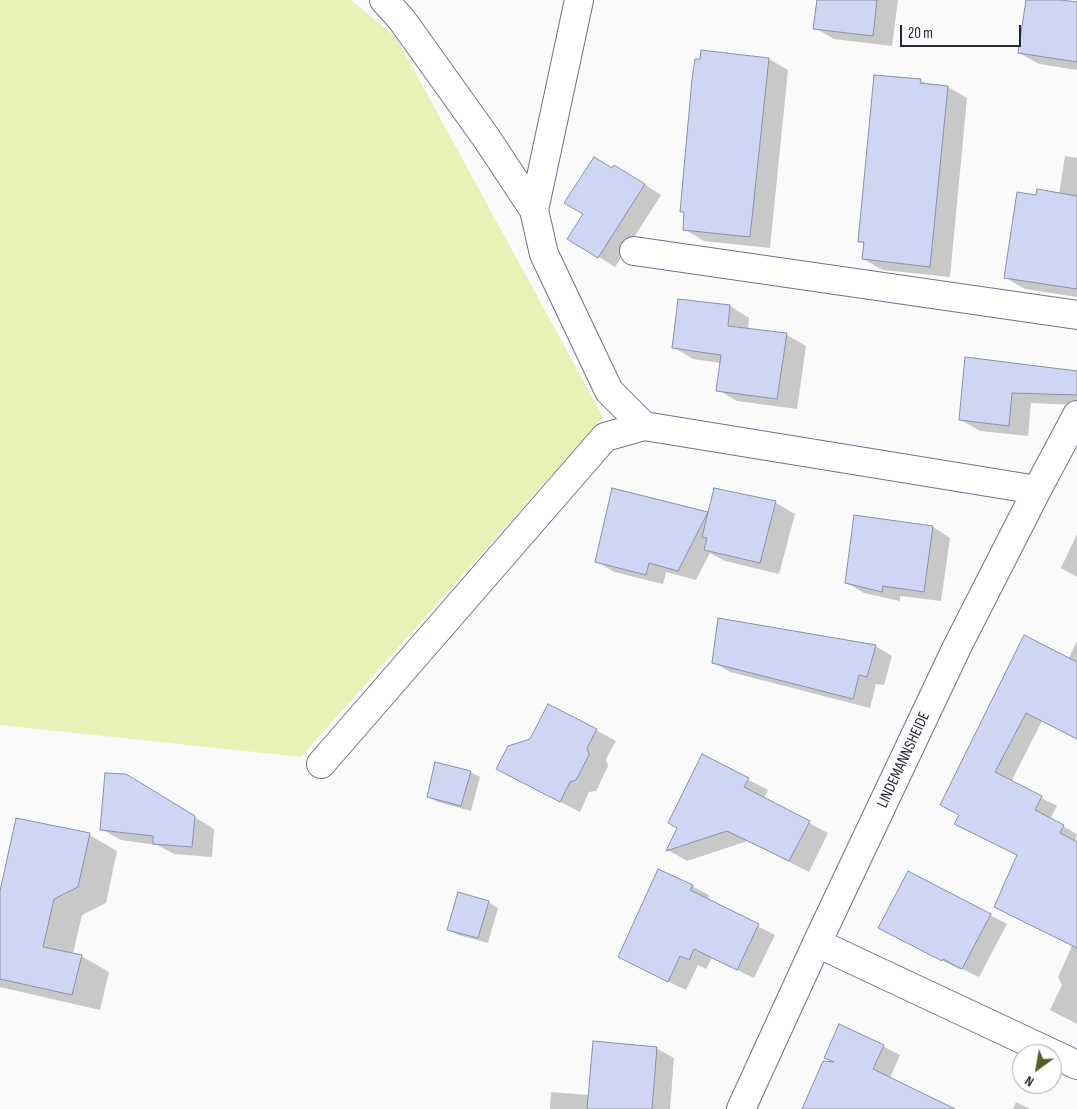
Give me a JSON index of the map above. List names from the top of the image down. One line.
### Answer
{"streets":{"street":["LINDEMANNSHEIDE"]},"scale_bar":"20 m","north":"bottom left"}
